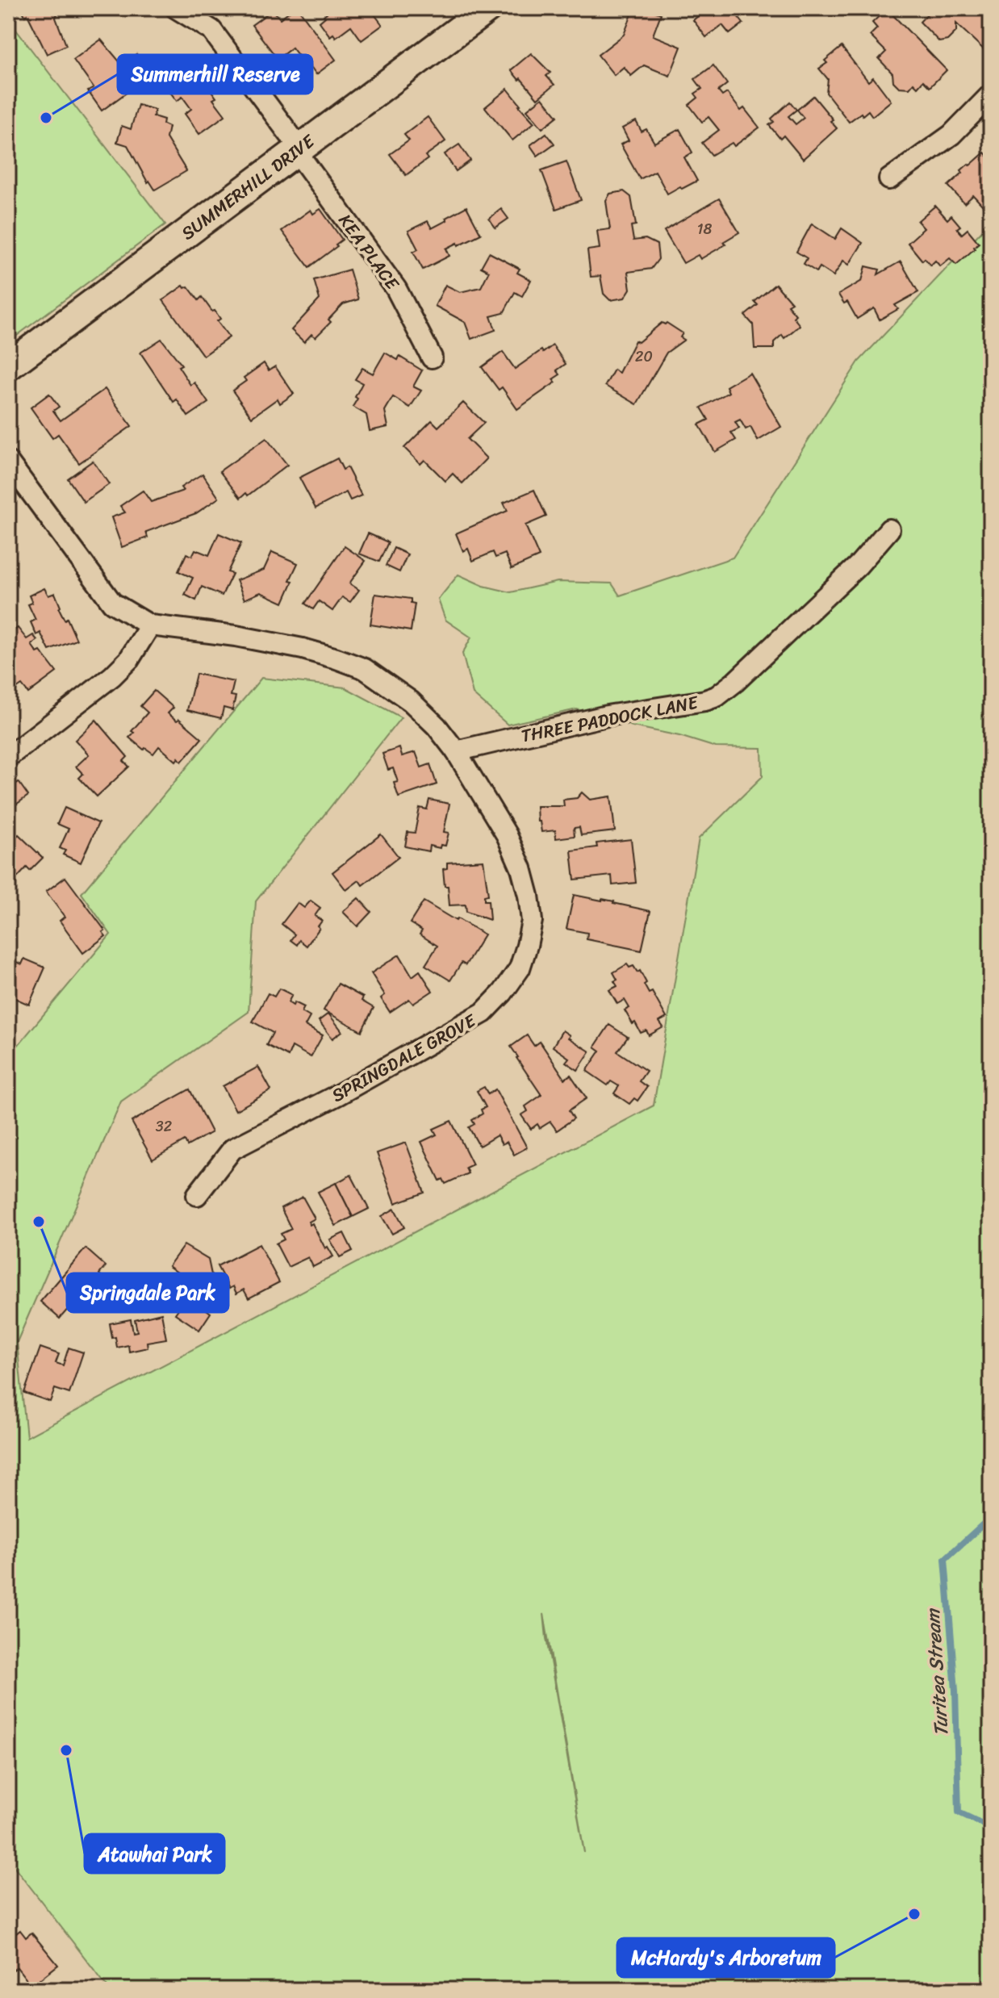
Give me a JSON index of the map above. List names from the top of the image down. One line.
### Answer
{"streets":{"main road":["SUMMERHILL DRIVE"],"street":["KEA PLACE","THREE PADDOCK LANE","SPRINGDALE GROVE"]},"crossings":[["SUMMERHILL DRIVE","KEA PLACE"],["THREE PADDOCK LANE","SPRINGDALE GROVE"]],"water":["Turitea Stream"],"places":["Summerhill Reserve","Springdale Park","Atawhai Park","McHardy's Arboretum"],"house_numbers":["18","20","32"]}
